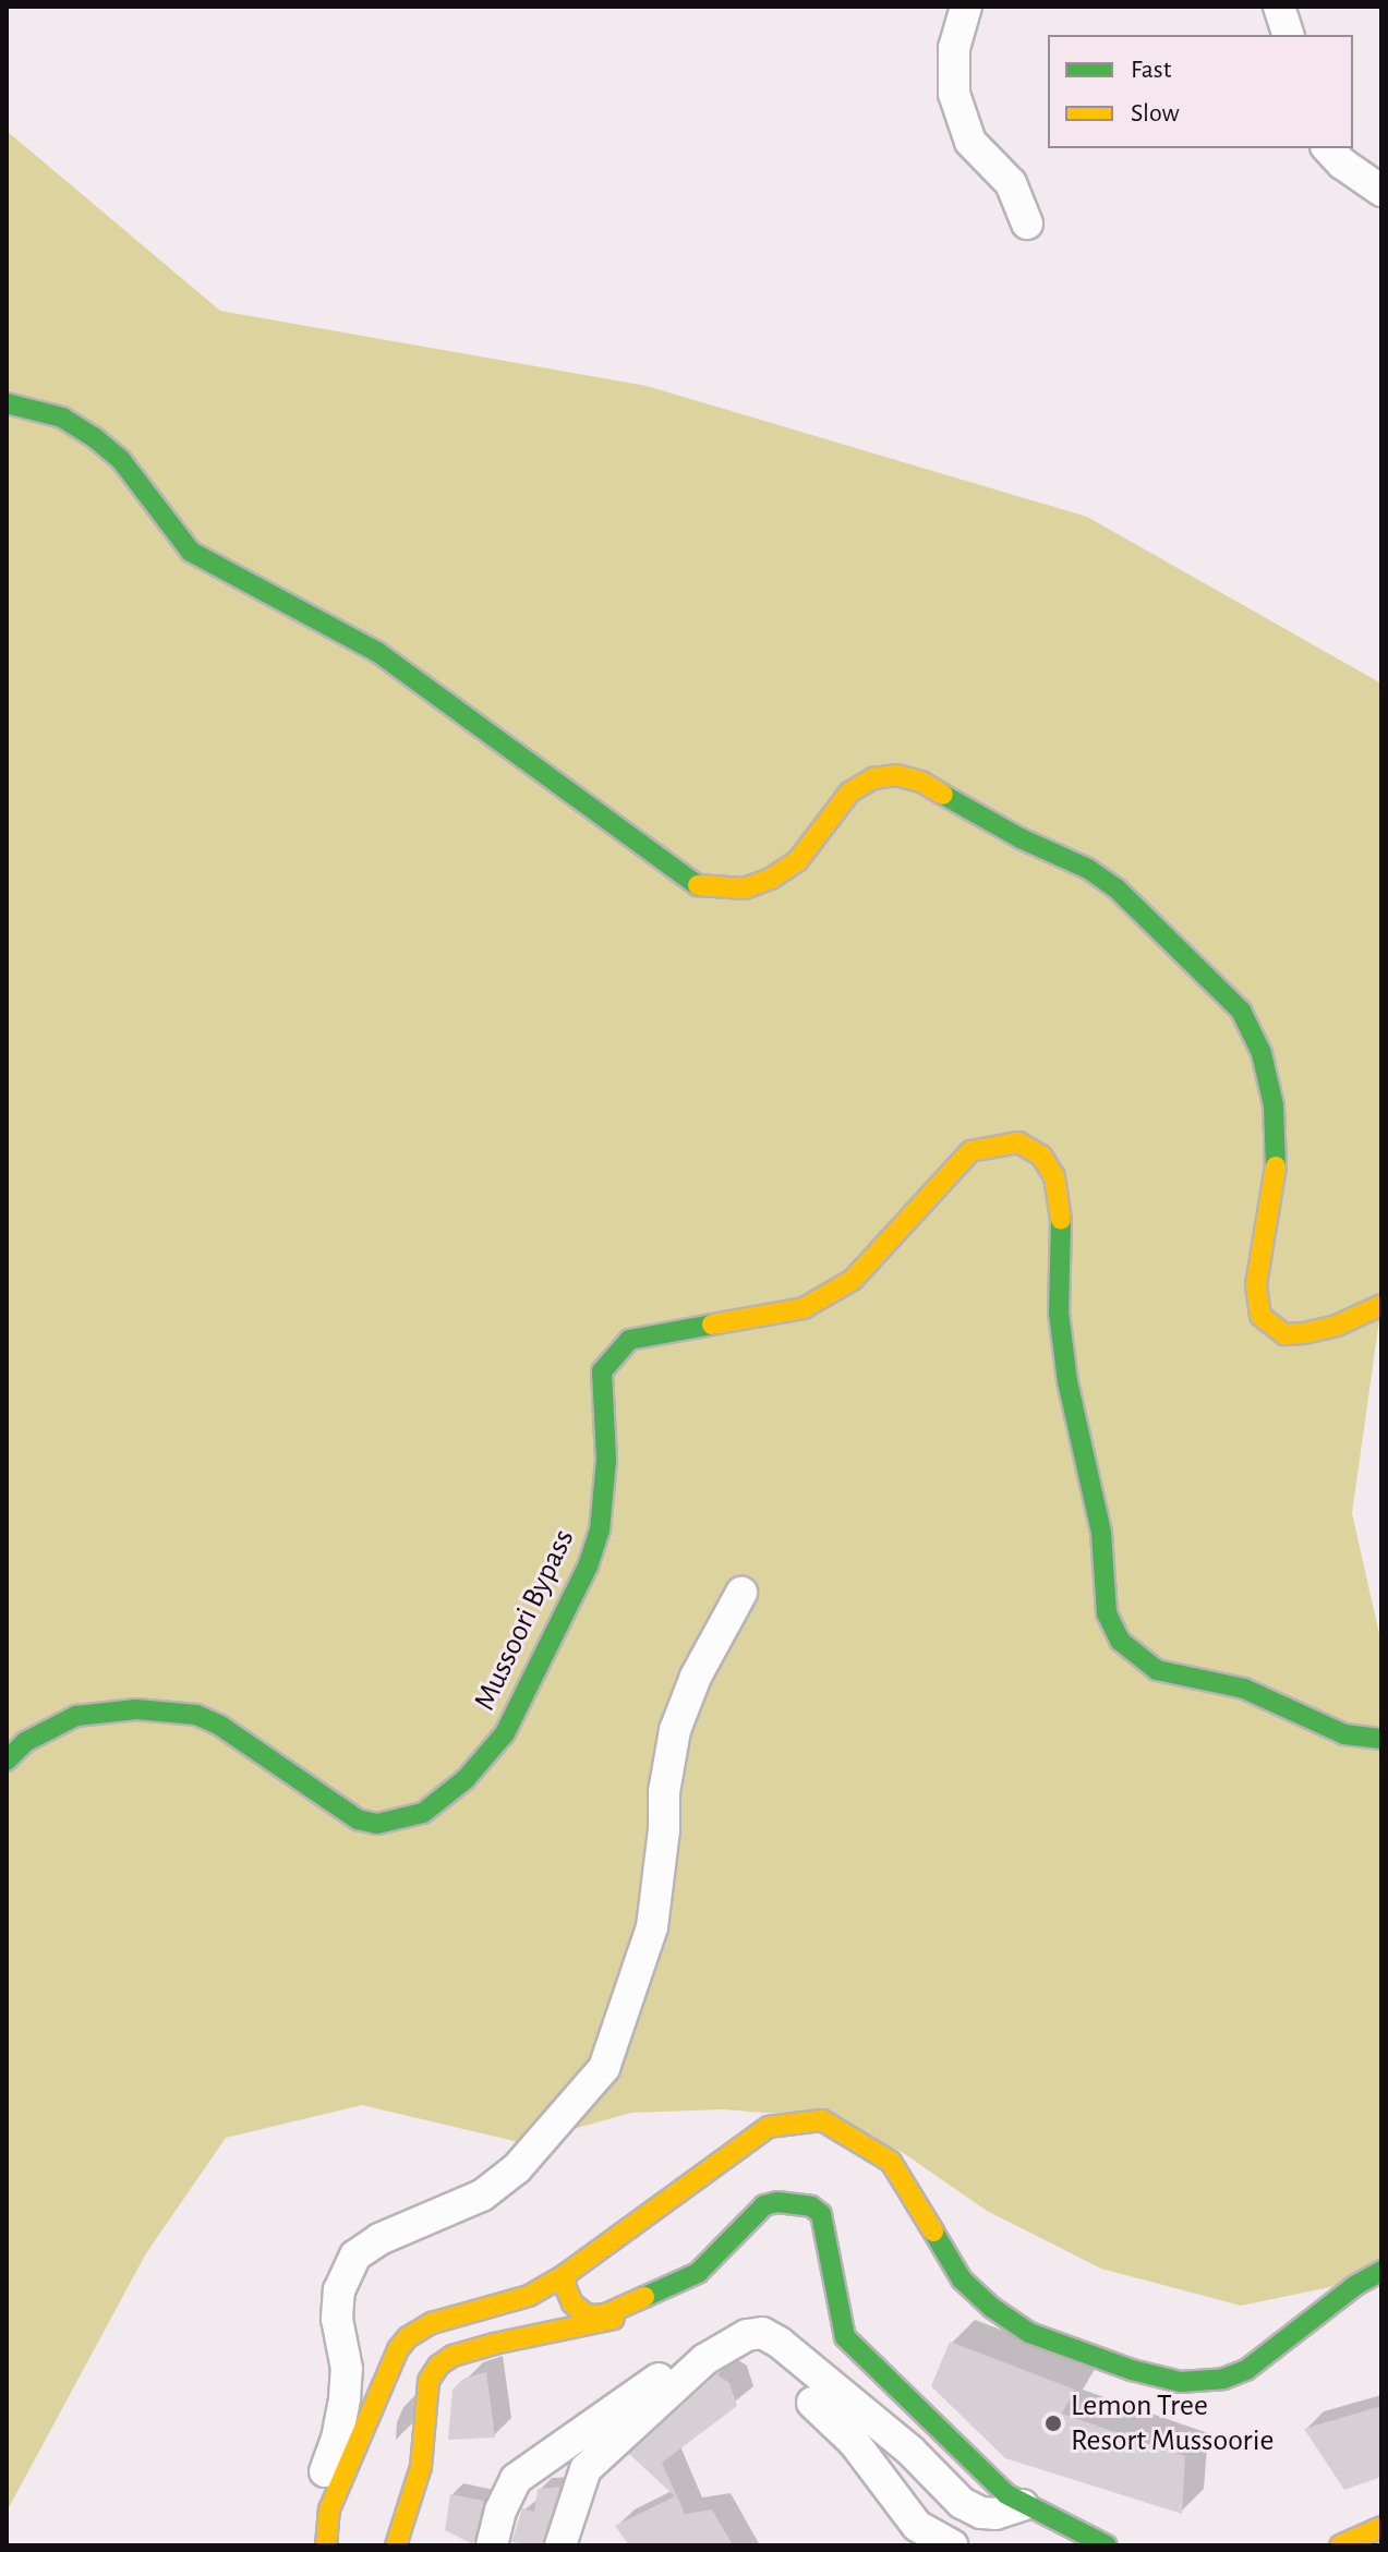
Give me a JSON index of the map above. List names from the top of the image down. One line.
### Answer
{"streets":{"main road":["Mussoori Bypass"]},"places":["Lemon Tree Resort Mussoorie"],"legend":["Fast","Slow"]}
